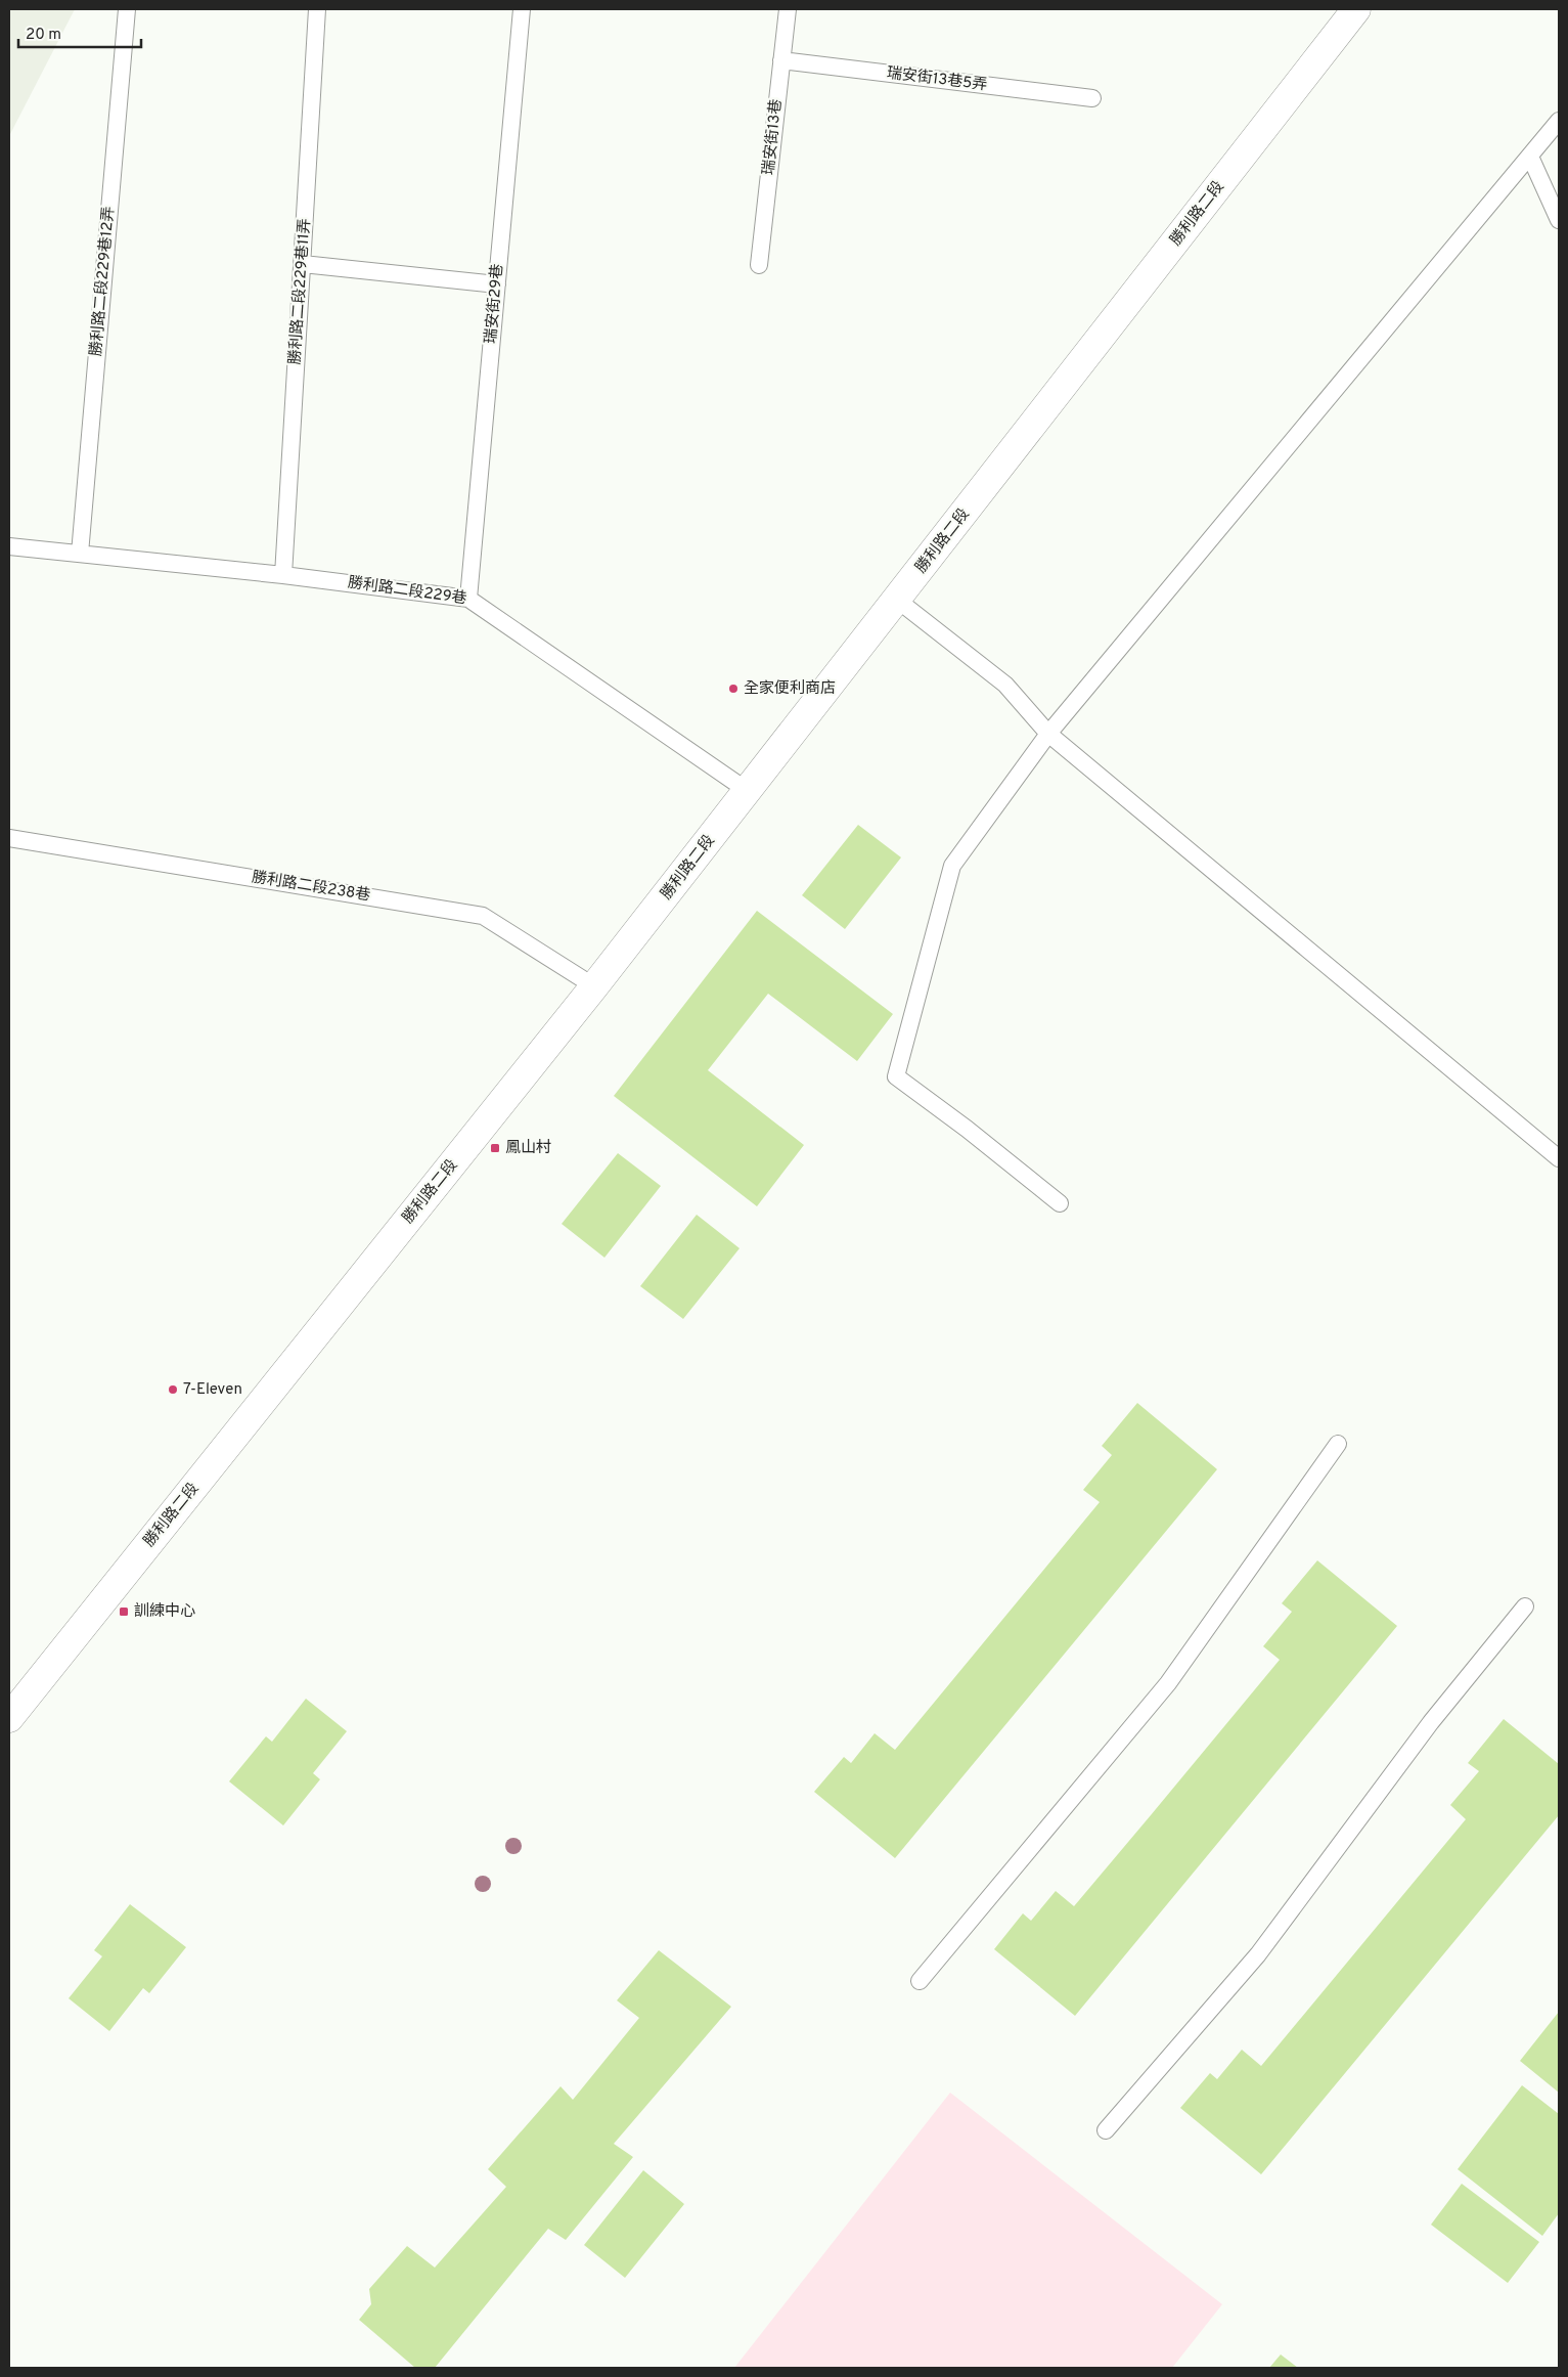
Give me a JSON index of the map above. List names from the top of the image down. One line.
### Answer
{"streets":{"main road":["勝利路二段"],"lane":["瑞安街13巷5弄","瑞安街13巷","勝利路二段229巷12弄","勝利路二段229巷11弄","瑞安街29巷","勝利路二段229巷","勝利路二段238巷"]},"crossings":[["瑞安街13巷5弄","瑞安街13巷"],["勝利路二段","勝利路二段229巷"],["勝利路二段","勝利路二段238巷"],["勝利路二段229巷12弄","勝利路二段229巷"],["勝利路二段229巷11弄","勝利路二段229巷"],["瑞安街29巷","勝利路二段229巷"]],"places":{"other":["全家便利商店","7-Eleven"],"transit":["鳳山村","訓練中心"]},"scale_bar":"20 m"}
